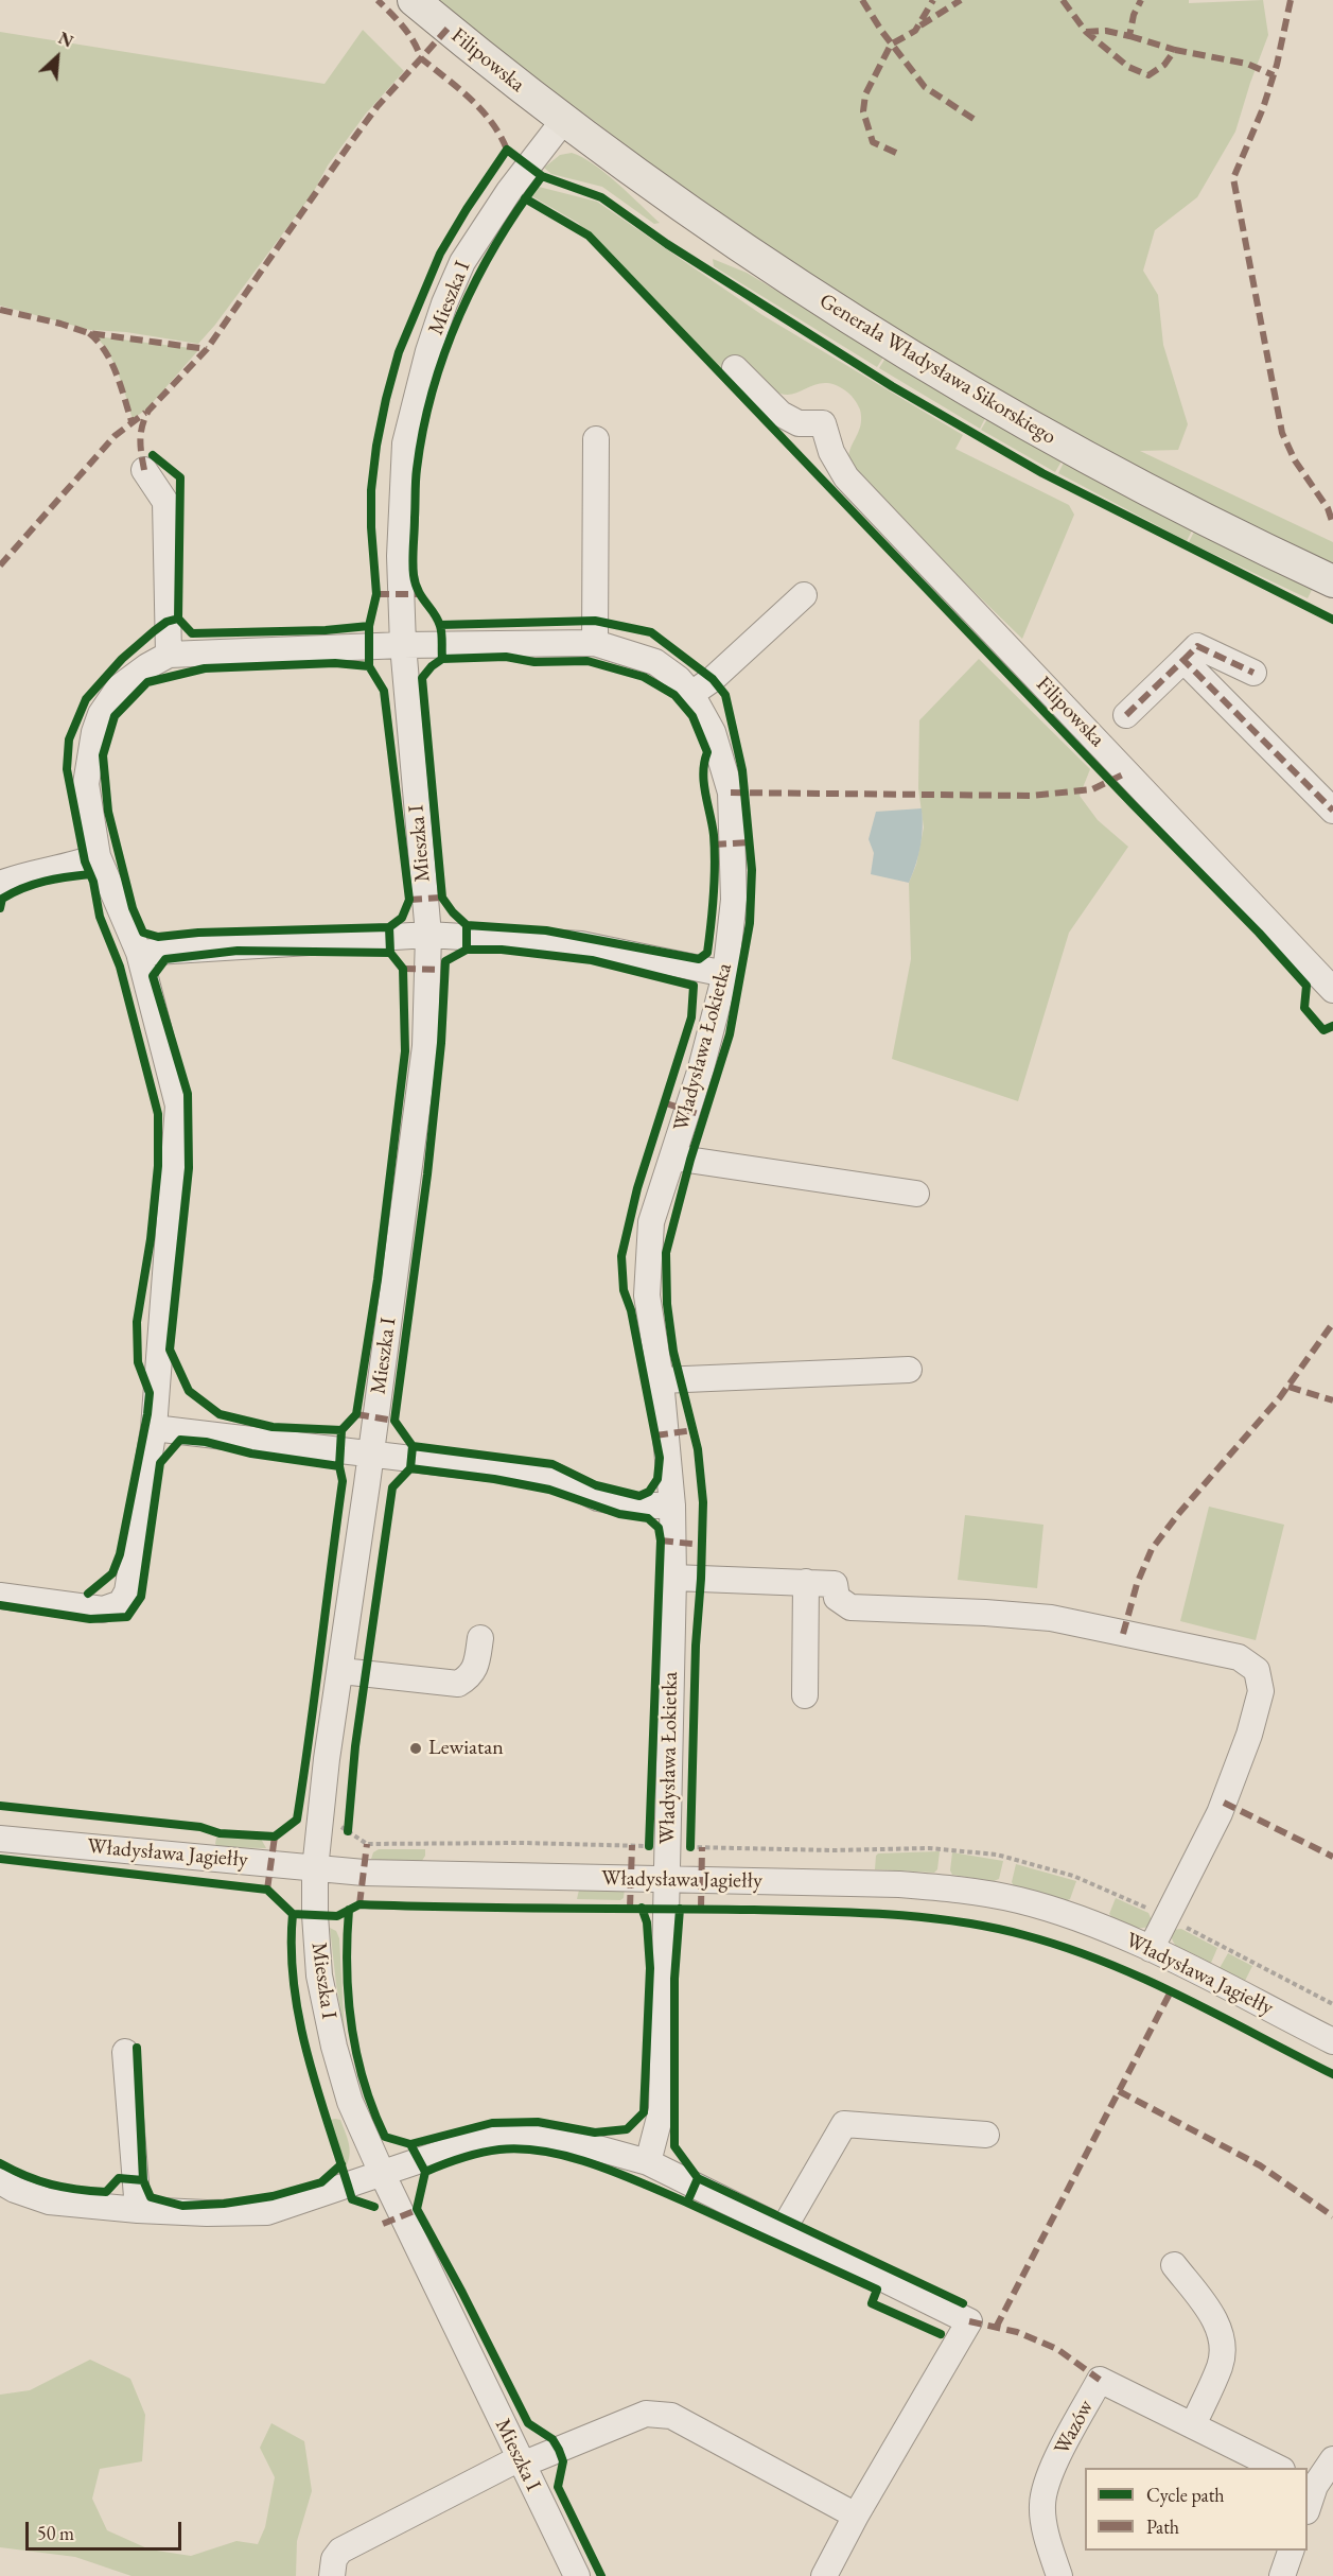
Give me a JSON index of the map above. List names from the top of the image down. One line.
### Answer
{"streets":{"main road":["Filipowska","Generała Władysława Sikorskiego"],"street":["Mieszka I","Władysława Łokietka","Władysława Jagiełły","Wazów"]},"crossings":[["Filipowska","Mieszka I"],["Filipowska","Generała Władysława Sikorskiego"],["Mieszka I","Generała Władysława Sikorskiego"],["Mieszka I","Władysława Łokietka"],["Mieszka I","Władysława Jagiełły"],["Władysława Łokietka","Władysława Jagiełły"]],"places":["Lewiatan"],"legend":["Cycle path","Path"],"scale_bar":"50 m","north":"top right"}
